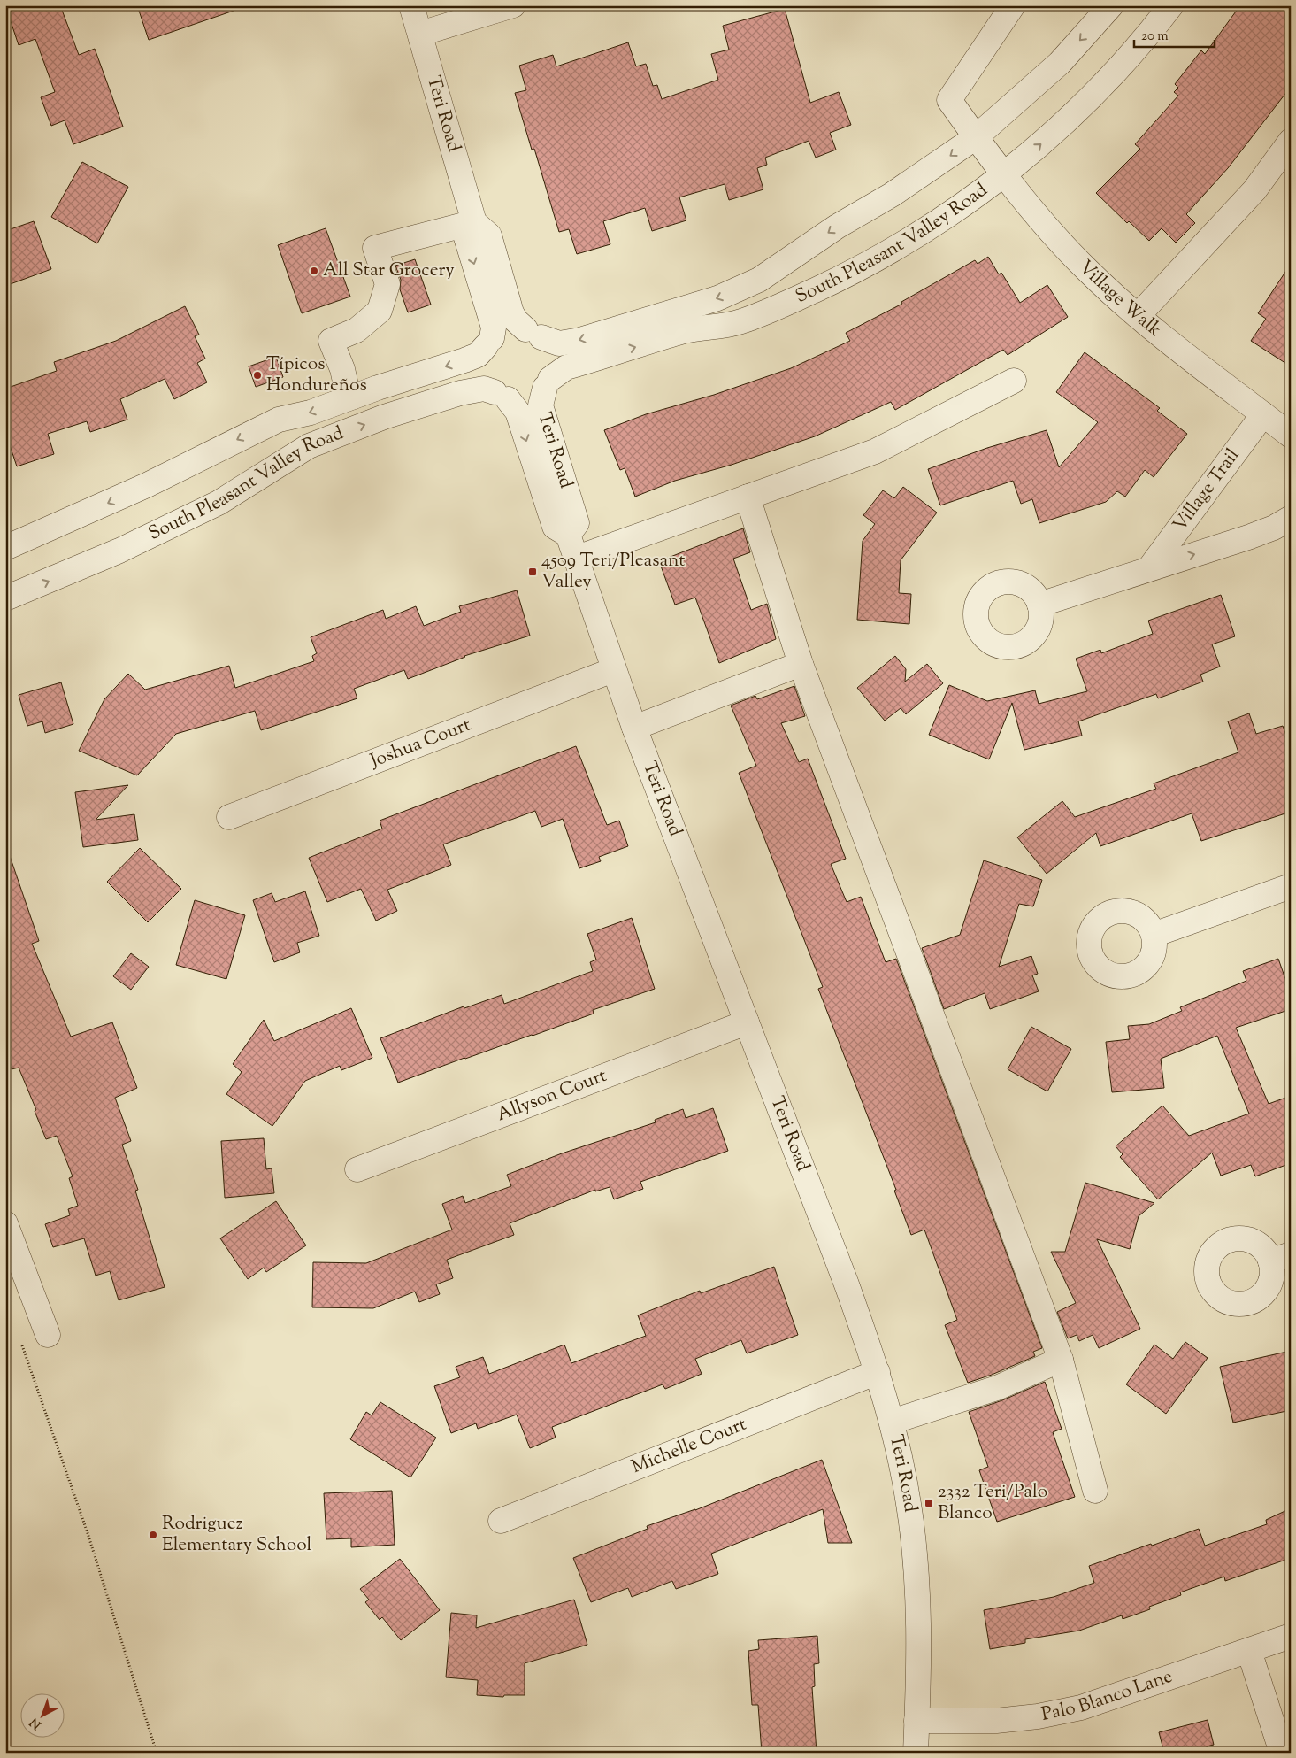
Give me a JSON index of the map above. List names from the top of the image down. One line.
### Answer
{"streets":{"street":["Teri Road","South Pleasant Valley Road","Village Walk","Village Trail","Joshua Court","Allyson Court","Michelle Court","Palo Blanco Lane"]},"crossings":[["Teri Road","South Pleasant Valley Road"],["Teri Road","Joshua Court"],["Teri Road","Allyson Court"],["Teri Road","Michelle Court"],["Teri Road","Palo Blanco Lane"],["South Pleasant Valley Road","Village Walk"],["Village Walk","Village Trail"]],"places":{"other":["All Star Grocery","Típicos Hondureños","Rodriguez Elementary School"],"transit":["4509 Teri/Pleasant Valley","2332 Teri/Palo Blanco"]},"scale_bar":"20 m","north":"bottom left"}
